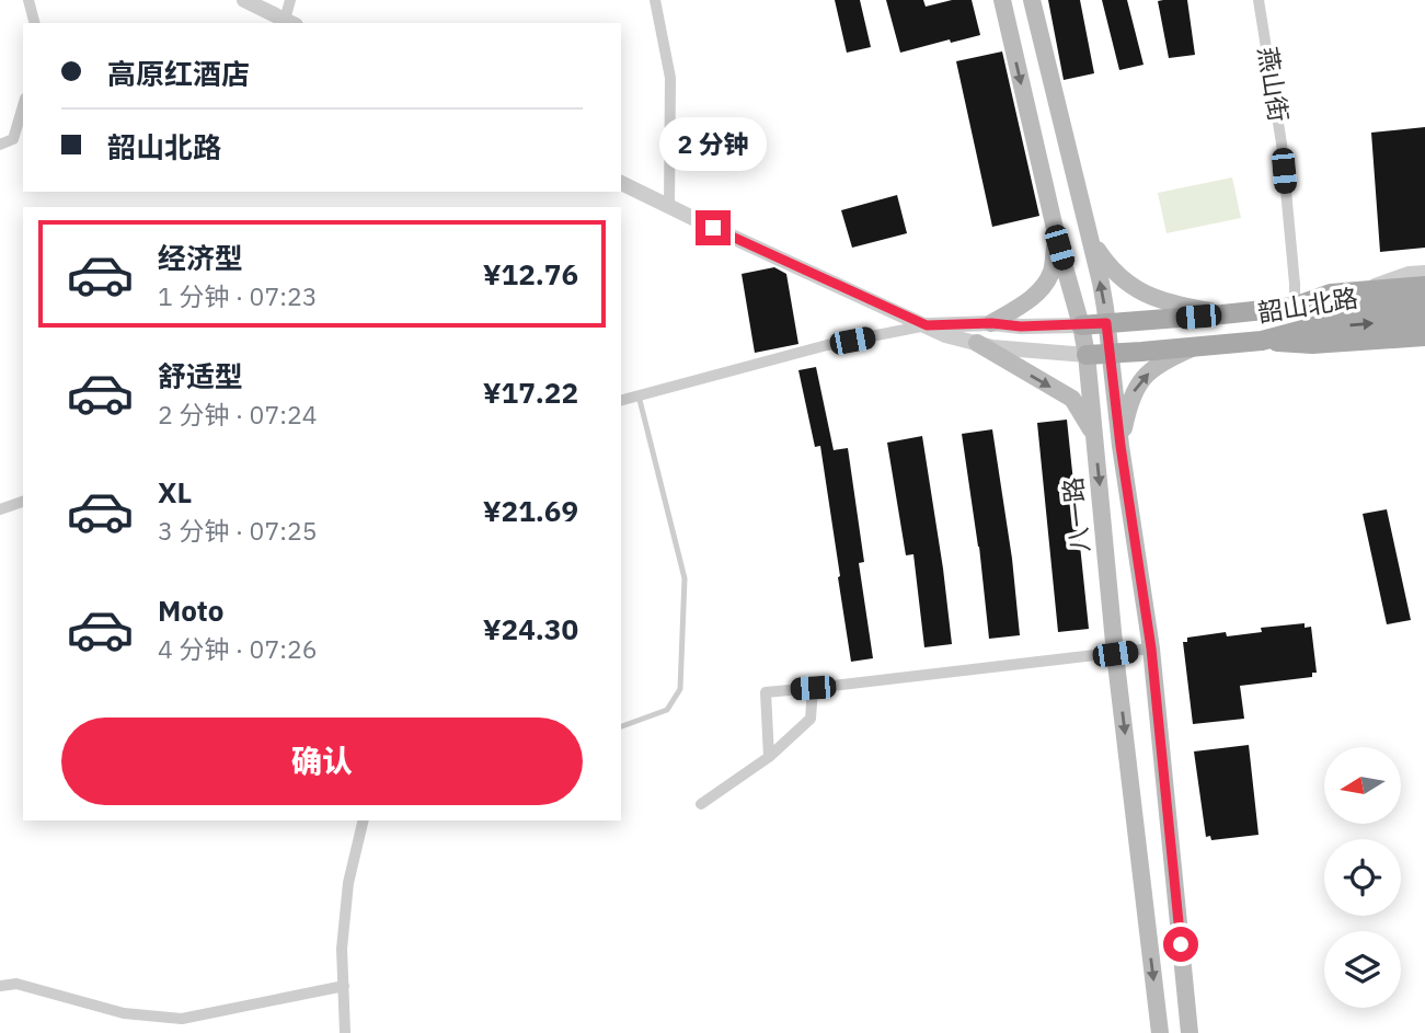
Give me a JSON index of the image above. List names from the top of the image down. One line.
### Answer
{"streets":{"main road":["韶山北路","八一路"],"street":["燕山街"]},"crossings":[["燕山街","韶山北路"],["韶山北路","八一路"]],"north":"left","page":{"banner":["高原红酒店","韶山北路"],"bubble":"2 分钟","list":[{"name":"经济型","note":"1 分钟 · 07:23","value":"¥12.76"},{"name":"舒适型","note":"2 分钟 · 07:24","value":"¥17.22"},{"name":"XL","note":"3 分钟 · 07:25","value":"¥21.69"},{"name":"Moto","note":"4 分钟 · 07:26","value":"¥24.30"}],"buttons":"确认"}}
